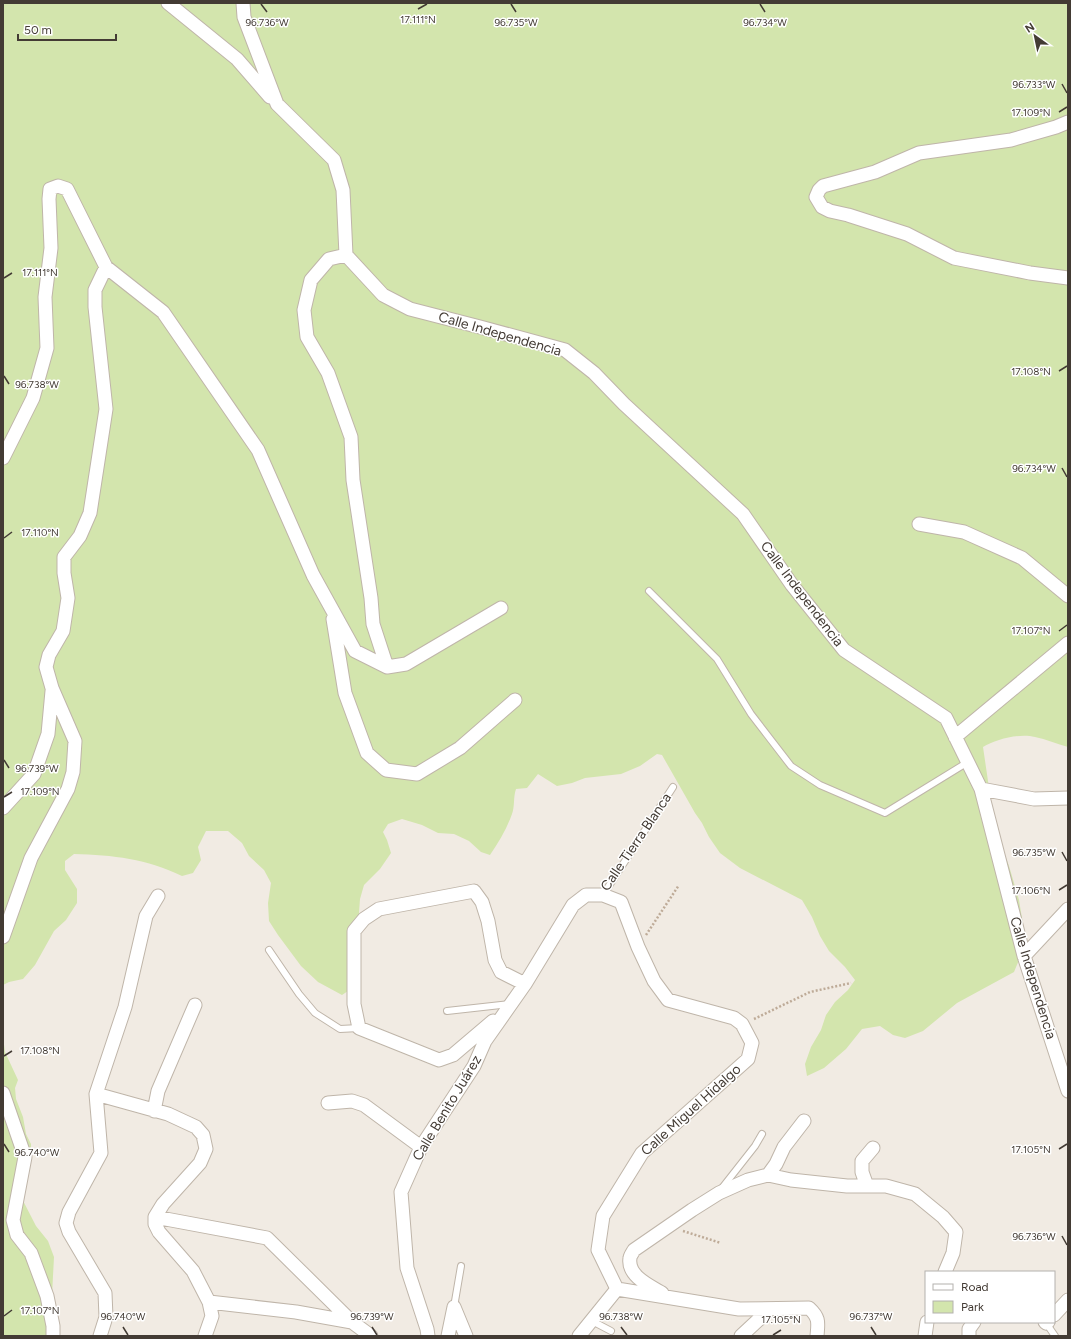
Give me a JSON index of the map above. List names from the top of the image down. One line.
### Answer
{"streets":{"street":["Calle Independencia","Calle Tierra Blanca","Calle Benito Juárez","Calle Miguel Hidalgo"]},"crossings":[["Calle Tierra Blanca","Calle Benito Juárez"]],"legend":["Road","Park"],"scale_bar":"50 m","north":"top left","coordinates":["17.111°N","96.736°W","96.735°W","96.734°W","96.733°W","17.109°N","17.108°N","96.738°W","17.110°N","17.107°N","96.739°W","17.106°N","17.105°N","96.740°W","96.737°W"]}
